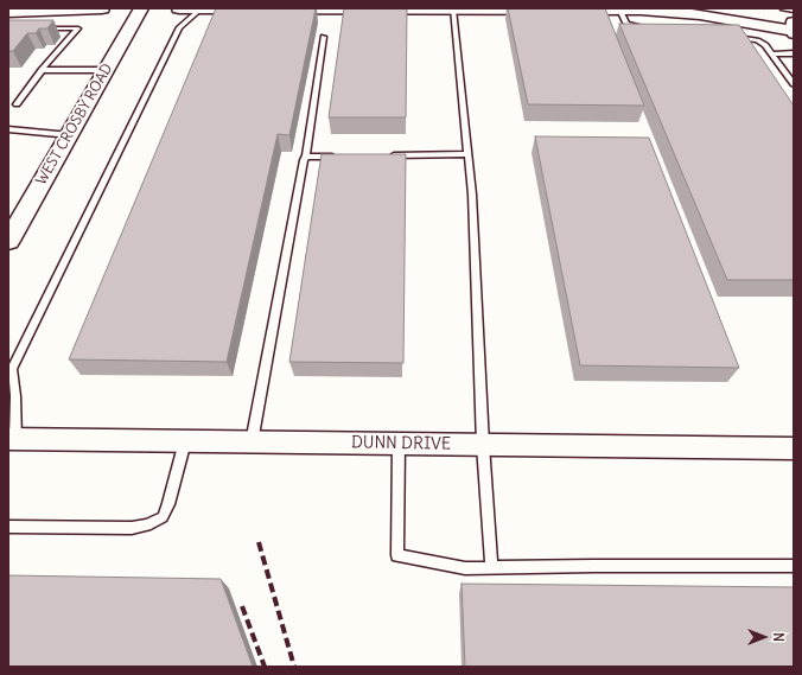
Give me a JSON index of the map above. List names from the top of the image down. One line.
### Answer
{"streets":{"street":["WEST CROSBY ROAD","DUNN DRIVE"]},"north":"right"}
